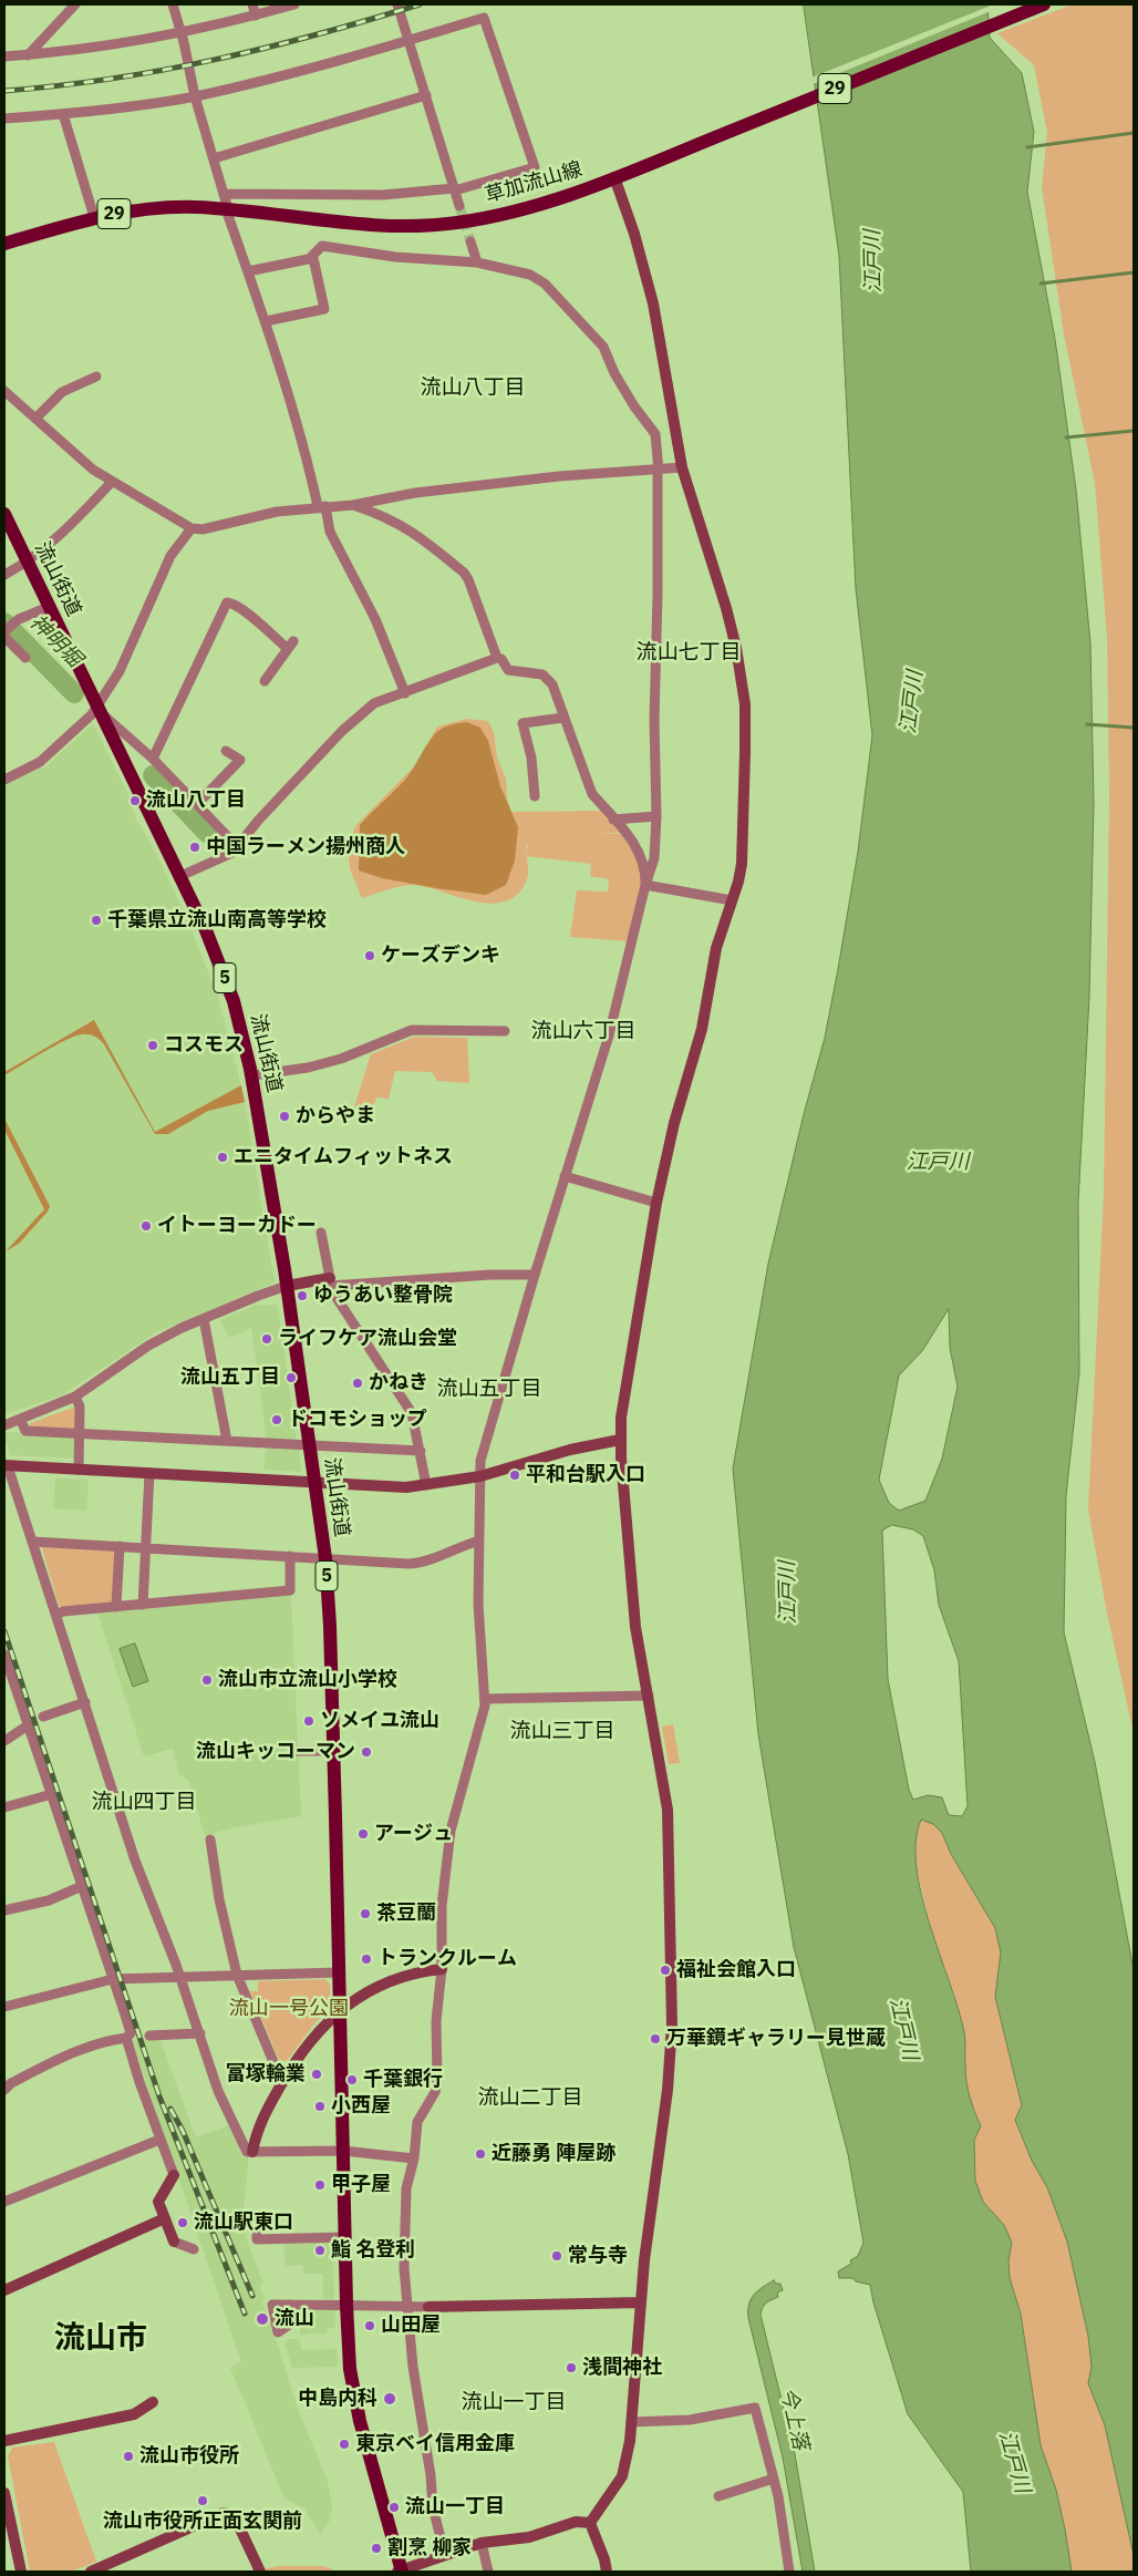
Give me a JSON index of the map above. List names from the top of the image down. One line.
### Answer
{"streets":{"main road":["29","草加流山線","流山街道","5"]},"districts":["流山八丁目","流山七丁目","流山六丁目","流山五丁目","流山三丁目","流山四丁目","流山二丁目","流山市","流山一丁目"],"water":["江戸川","神明堀","今上落"],"parks":["流山一号公園"],"places":["流山八丁目","中国ラーメン揚州商人","千葉県立流山南高等学校","ケーズデンキ","コスモス","からやま","エニタイムフィットネス","イトーヨーカドー","ゆうあい整骨院","ライフケア流山会堂","流山五丁目","かねき","ドコモショップ","平和台駅入口","流山市立流山小学校","ソメイユ流山","流山キッコーマン","アージュ","茶豆蘭","トランクルーム","福祉会館入口","万華鏡ギャラリー見世蔵","富塚輪業","千葉銀行","小西屋","近藤勇 陣屋跡","甲子屋","流山駅東口","鮨 名登利","常与寺","流山","山田屋","浅間神社","中島内科","東京ベイ信用金庫","流山市役所","流山市役所正面玄関前","流山一丁目","割烹 柳家"]}
